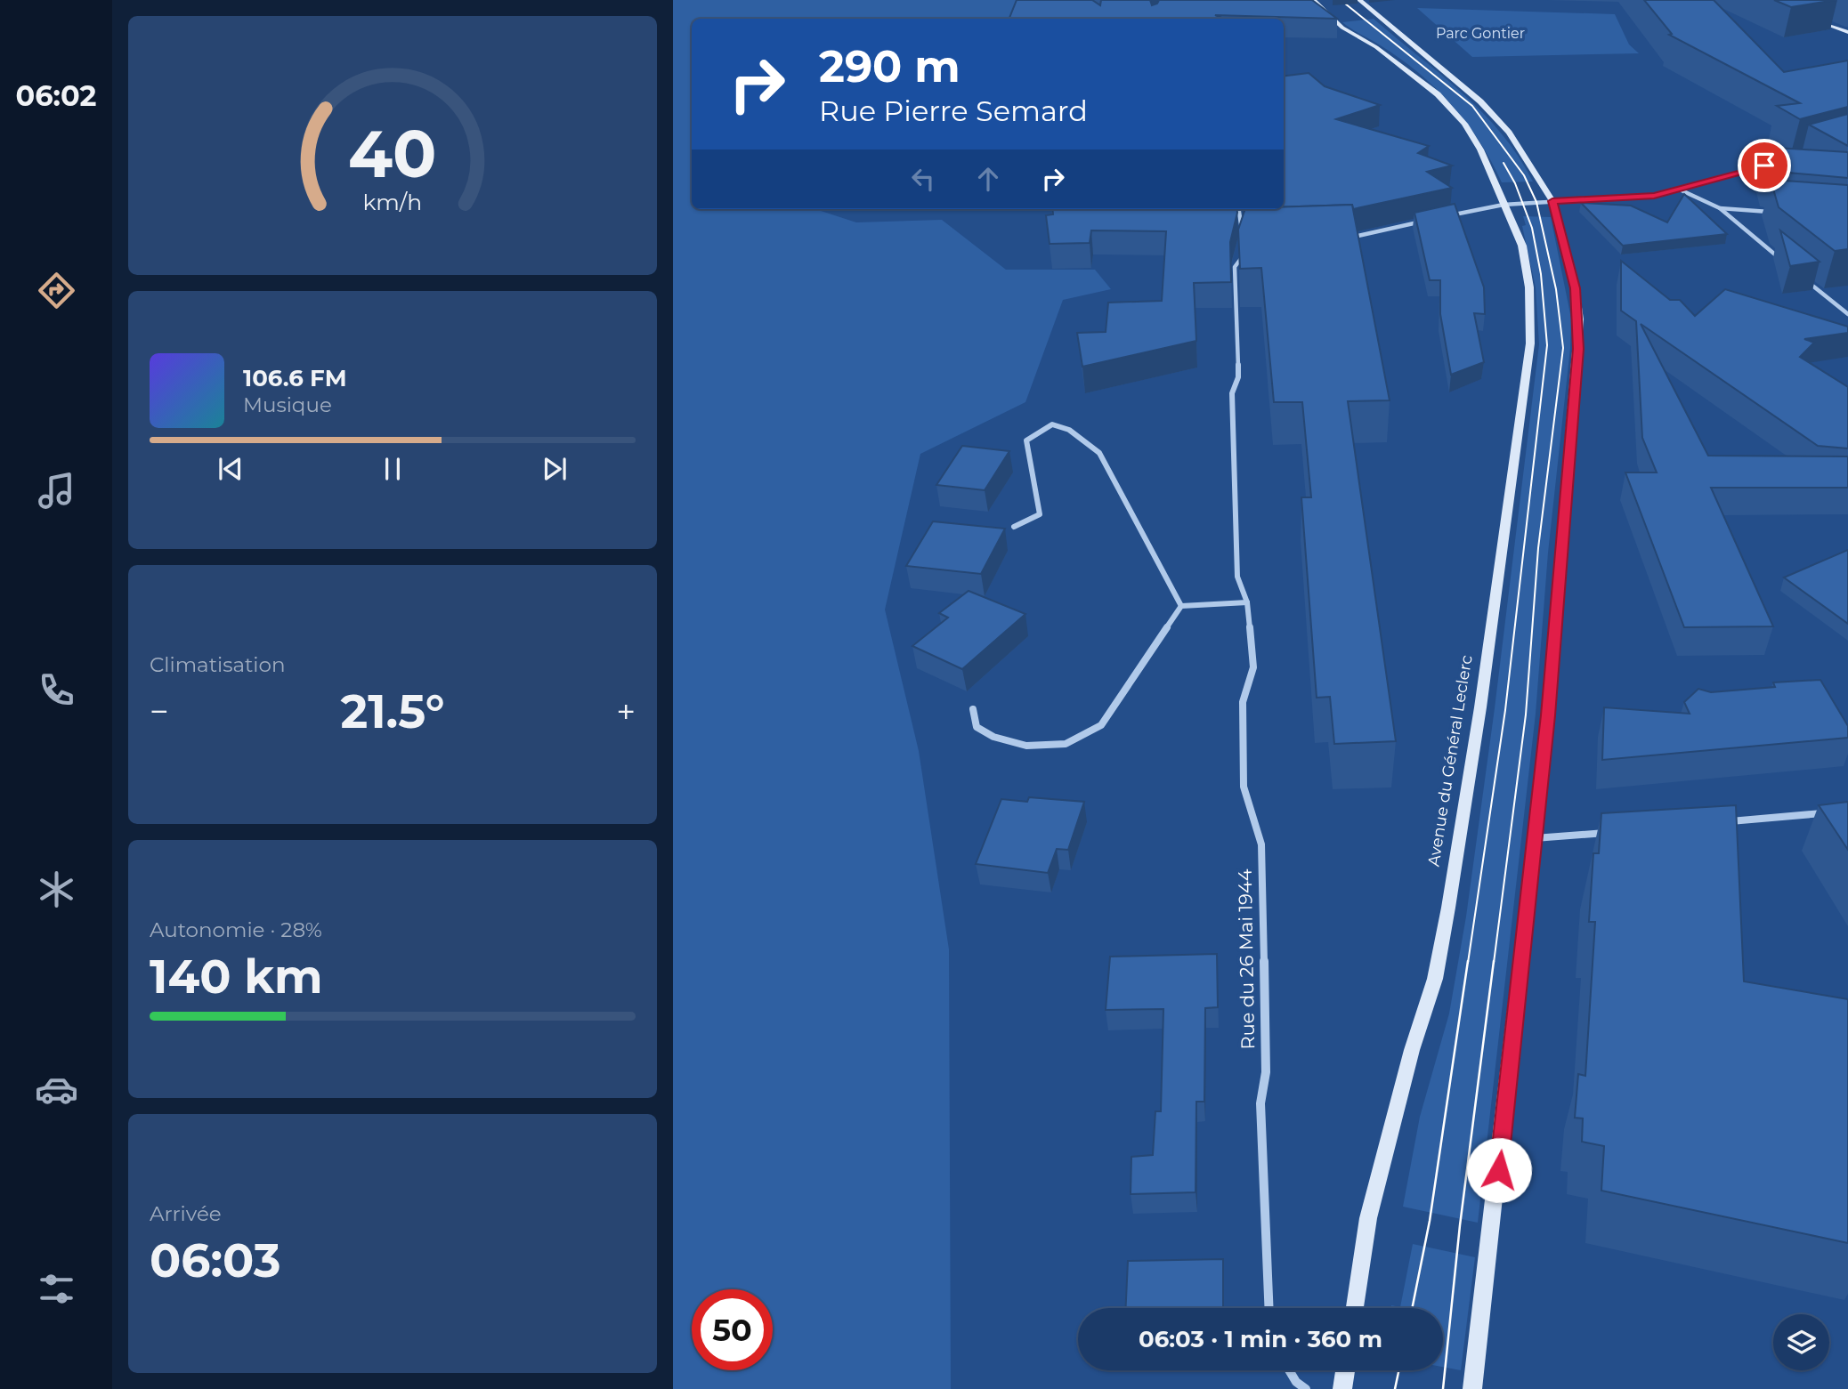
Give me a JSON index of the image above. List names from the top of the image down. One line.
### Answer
{"streets":{"main road":["Avenue du Général Leclerc"],"street":["Rue du 26 Mai 1944"]},"parks":["Parc Gontier"],"page":{"tabs":"06:02","turn":["290 m","Rue Pierre Semard"],"song":["106.6 FM","Musique"],"tile":["Climatisation",["Autonomie · 28%","140 km"],["Arrivée","06:03"]],"heat":["−","21.5°","+"],"limit":"50","trip":"06:03 · 1 min · 360 m","gauge":["40","km/h"]}}
